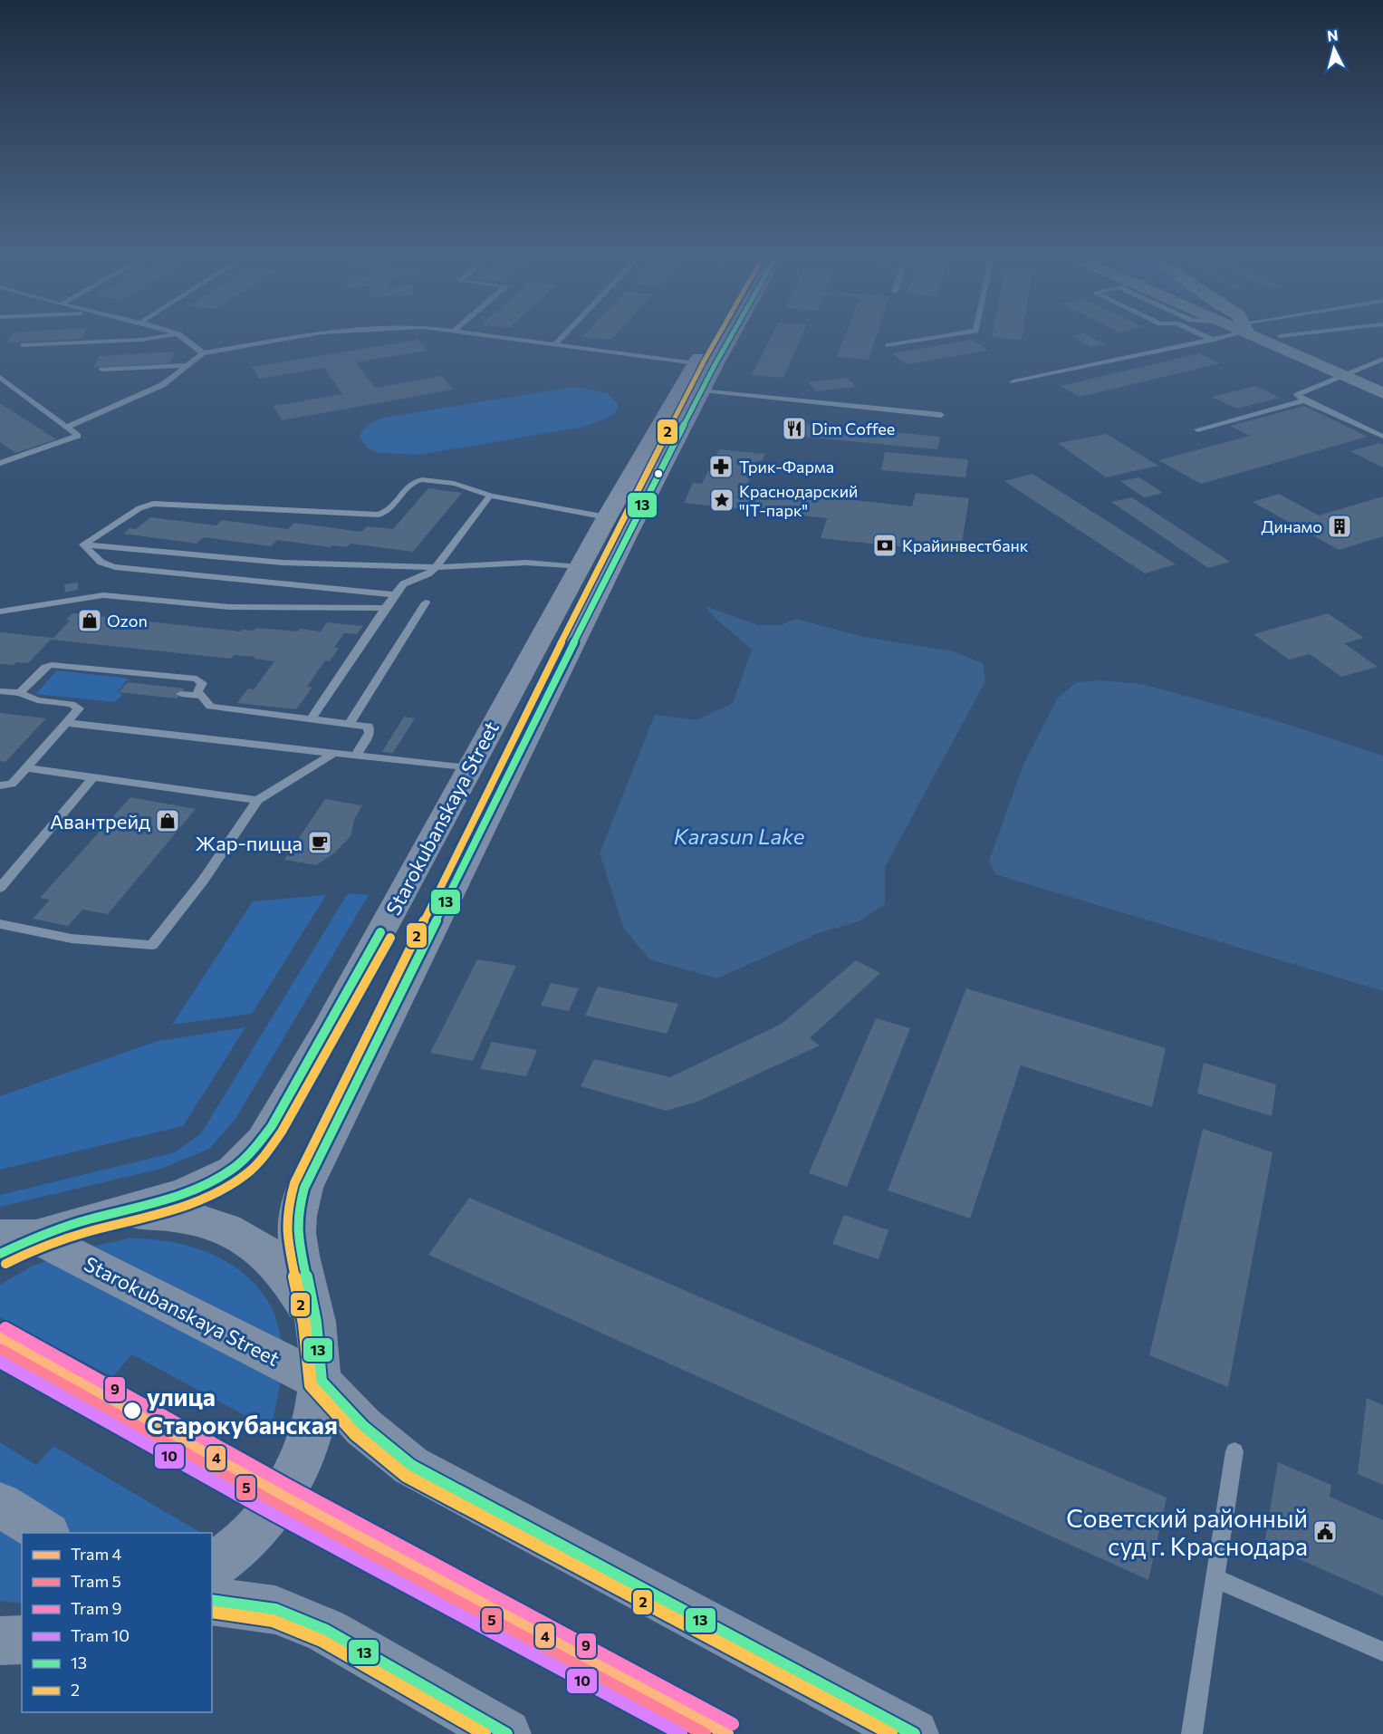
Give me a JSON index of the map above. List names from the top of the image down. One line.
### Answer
{"streets":{"main road":["Starokubanskaya Street"]},"water":["Karasun Lake"],"places":{"restaurant":["Dim Coffee"],"pharmacy":["Трик-Фарма"],"place":["Краснодарский \"IT-парк\""],"building":["Динамо"],"bank":["Крайинвестбанк"],"shop":["Ozon","Авантрейд"],"cafe":["Жар-пицца"],"other":["улица Старокубанская"],"public building":["Советский районный суд г. Краснодара"]},"lines":["transit line 13","transit line 2","tram line 9","tram line 4","tram line 5","tram line 10"],"legend":["Tram 4","Tram 5","Tram 9","Tram 10","13","2"],"north":"top"}
